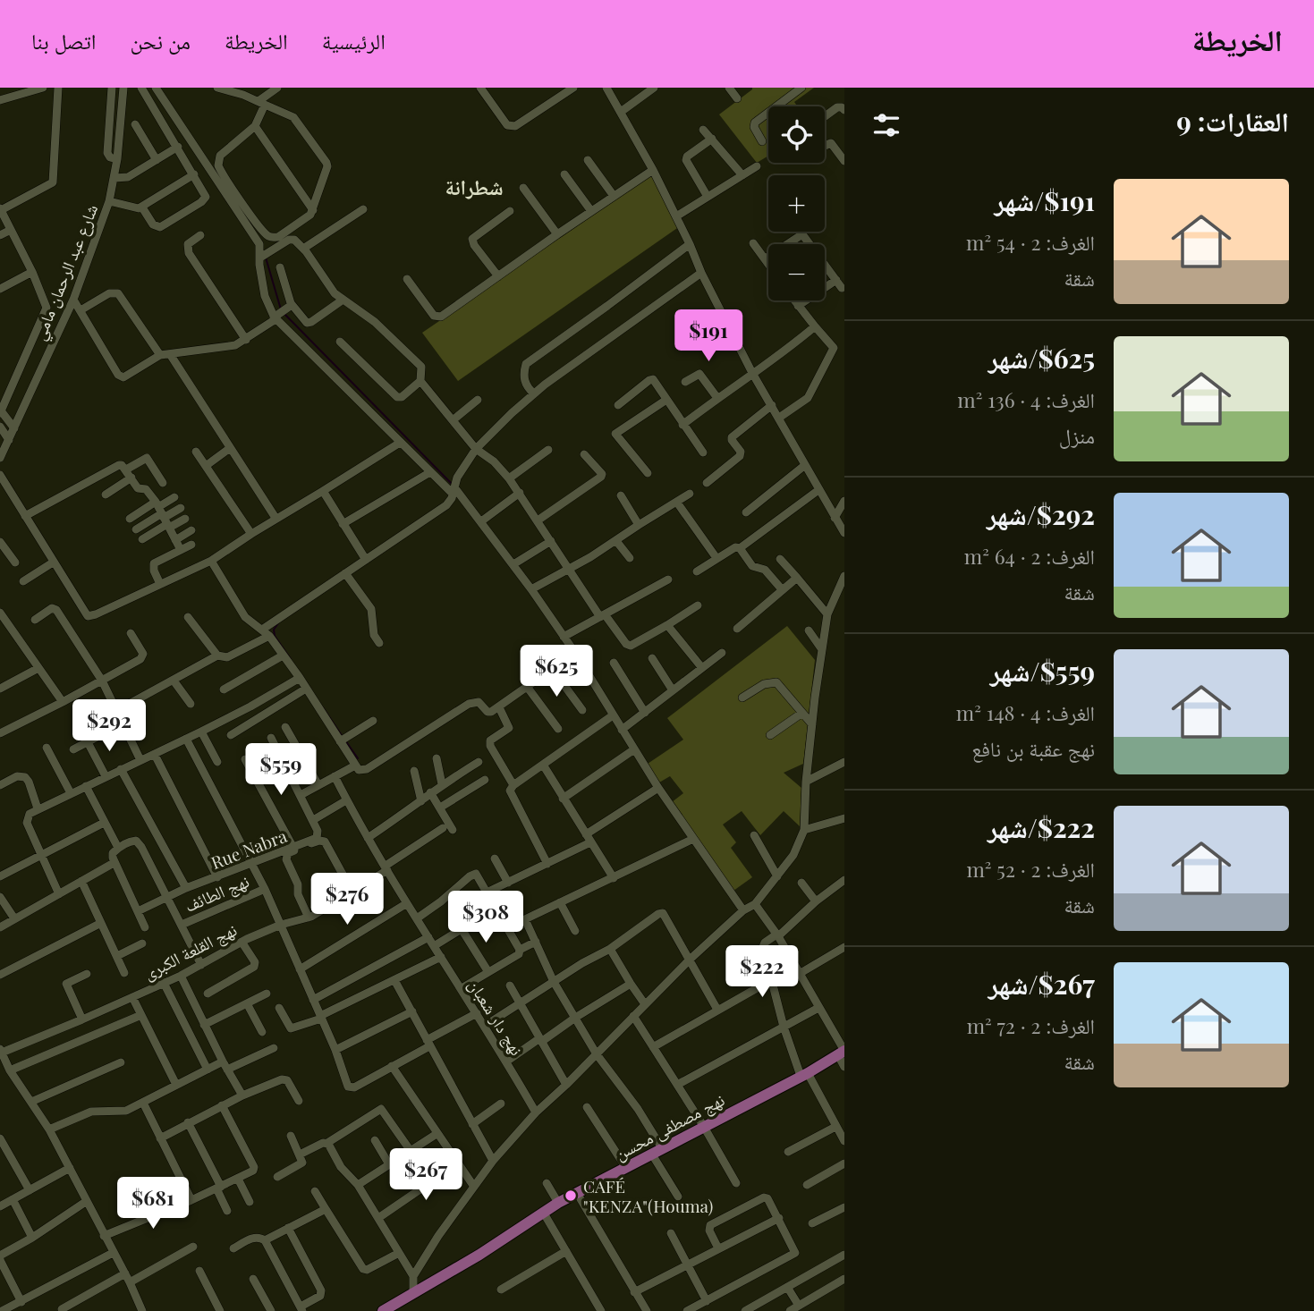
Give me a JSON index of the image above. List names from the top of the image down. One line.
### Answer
{"streets":{"main road":["نهج مصطفى محسن"],"street":["شارع عبد الرحمان مامي","Rue Nabra","نهج الطائف","نهج القلعة الكبرى","نهج دار شعبان"]},"crossings":[["نهج القلعة الكبرى","نهج دار شعبان"]],"districts":["شطرانة"],"places":["CAFÉ \"KENZA\"(Houma)"],"page":{"header":"الخريطة","nav":["الرئيسية","الخريطة","من نحن","اتصل بنا"],"heading":"العقارات: 9","map_buttons":["+","−"],"list":[{"name":"$191/شهر","note":"الغرف: 2 · 54 m² · شقة"},{"name":"$625/شهر","note":"الغرف: 4 · 136 m² · منزل"},{"name":"$292/شهر","note":"الغرف: 2 · 64 m² · شقة"},{"name":"$559/شهر","note":"الغرف: 4 · 148 m² · نهج عقبة بن نافع"},{"name":"$222/شهر","note":"الغرف: 2 · 52 m² · شقة"},{"name":"$267/شهر","note":"الغرف: 2 · 72 m² · شقة"}],"price":["$191","$625","$292","$559","$276","$308","$222","$267","$681"]}}
